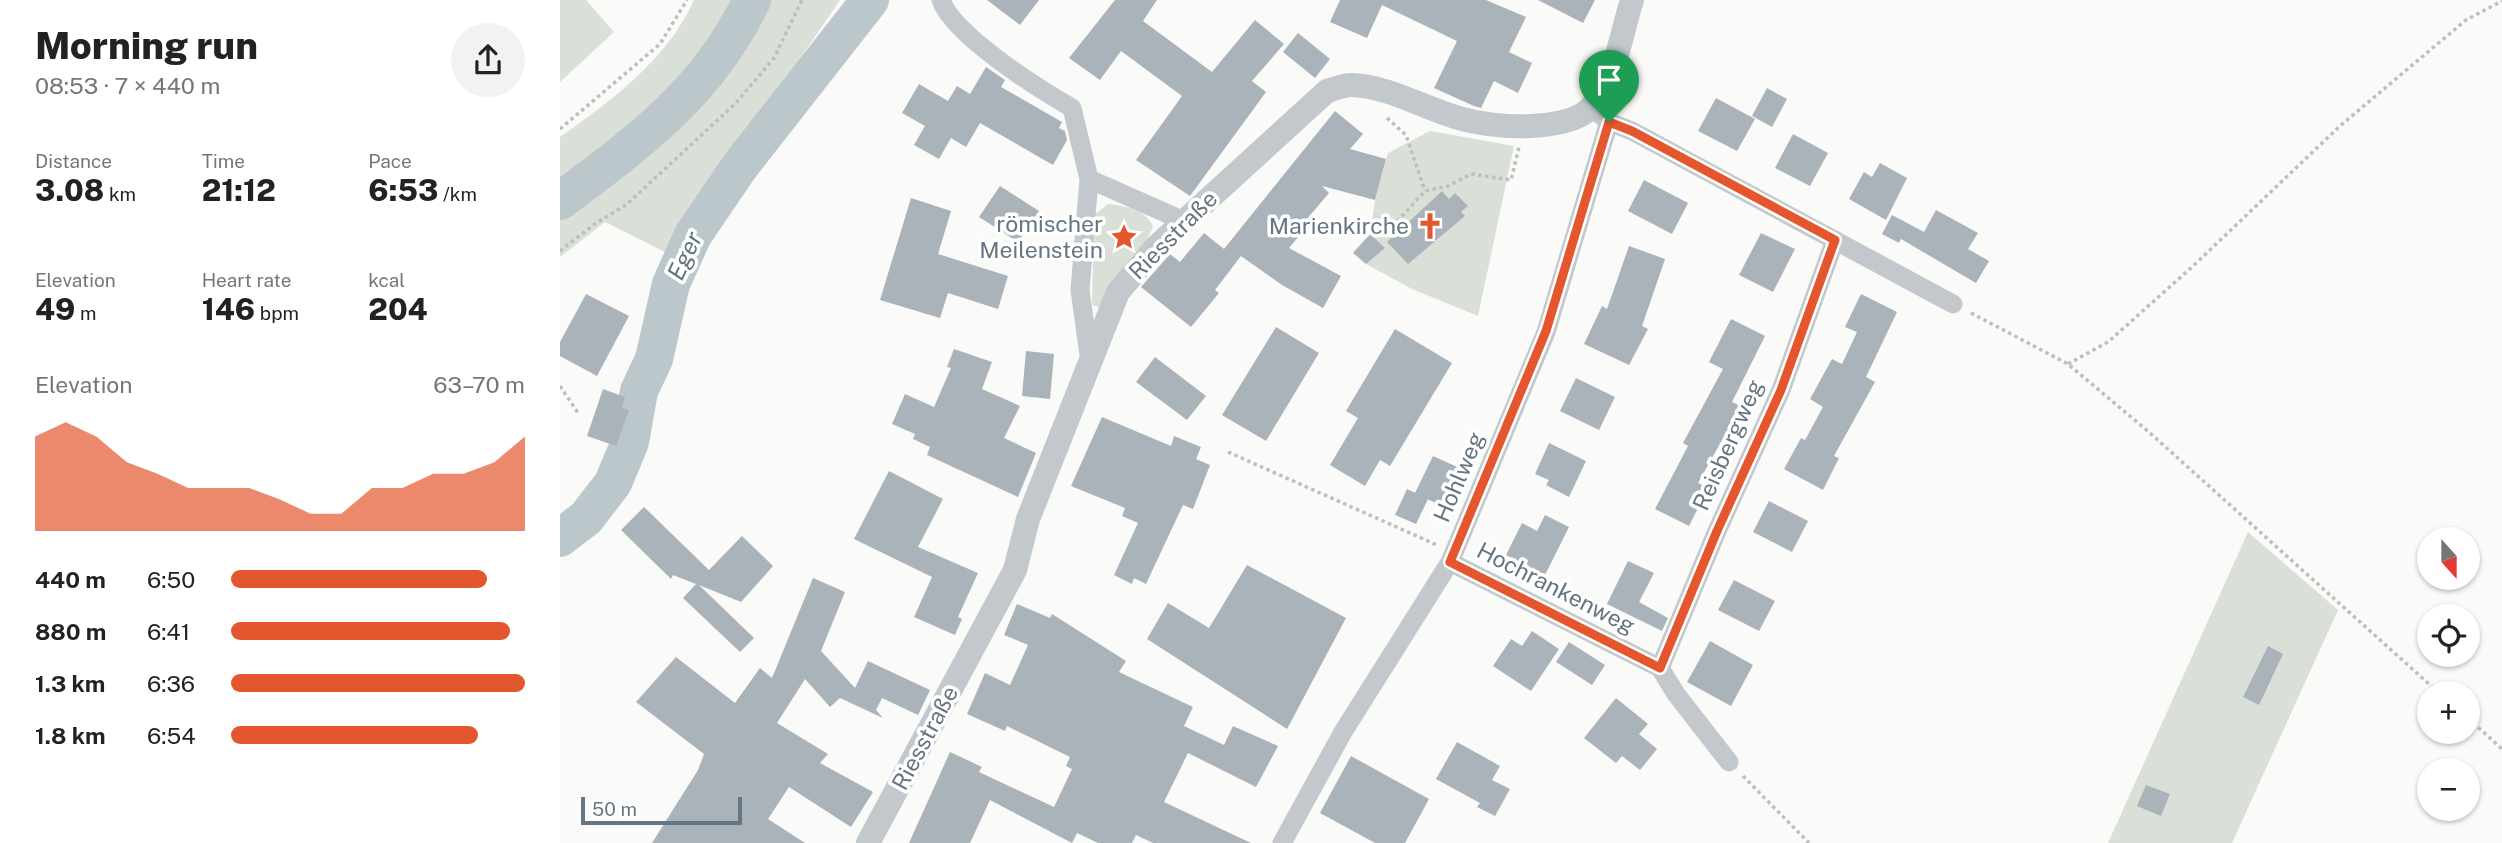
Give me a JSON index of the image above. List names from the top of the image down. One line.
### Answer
{"streets":{"street":["Riesstraße","Reisbergweg","Hohlweg","Hochrankenweg"]},"crossings":[["Riesstraße","Hohlweg"],["Reisbergweg","Hochrankenweg"],["Hohlweg","Hochrankenweg"]],"water":["Eger"],"places":{"church":["Marienkirche"],"place":["römischer Meilenstein"]},"scale_bar":"50 m","north":"bottom","page":{"heading":["Morning run","08:53 · 7 × 440 m"],"stats":[["Distance","3.08 km"],["Time","21:12"],["Pace","6:53 /km"],["Elevation","49 m"],["Heart rate","146 bpm"],["kcal","204"]],"chart":["Elevation","63–70 m"],"map_buttons":["+","−"],"list":[{"name":"440 m","note":"6:50"},{"name":"880 m","note":"6:41"},{"name":"1.3 km","note":"6:36"},{"name":"1.8 km","note":"6:54"}],"scale":"50 m"}}
